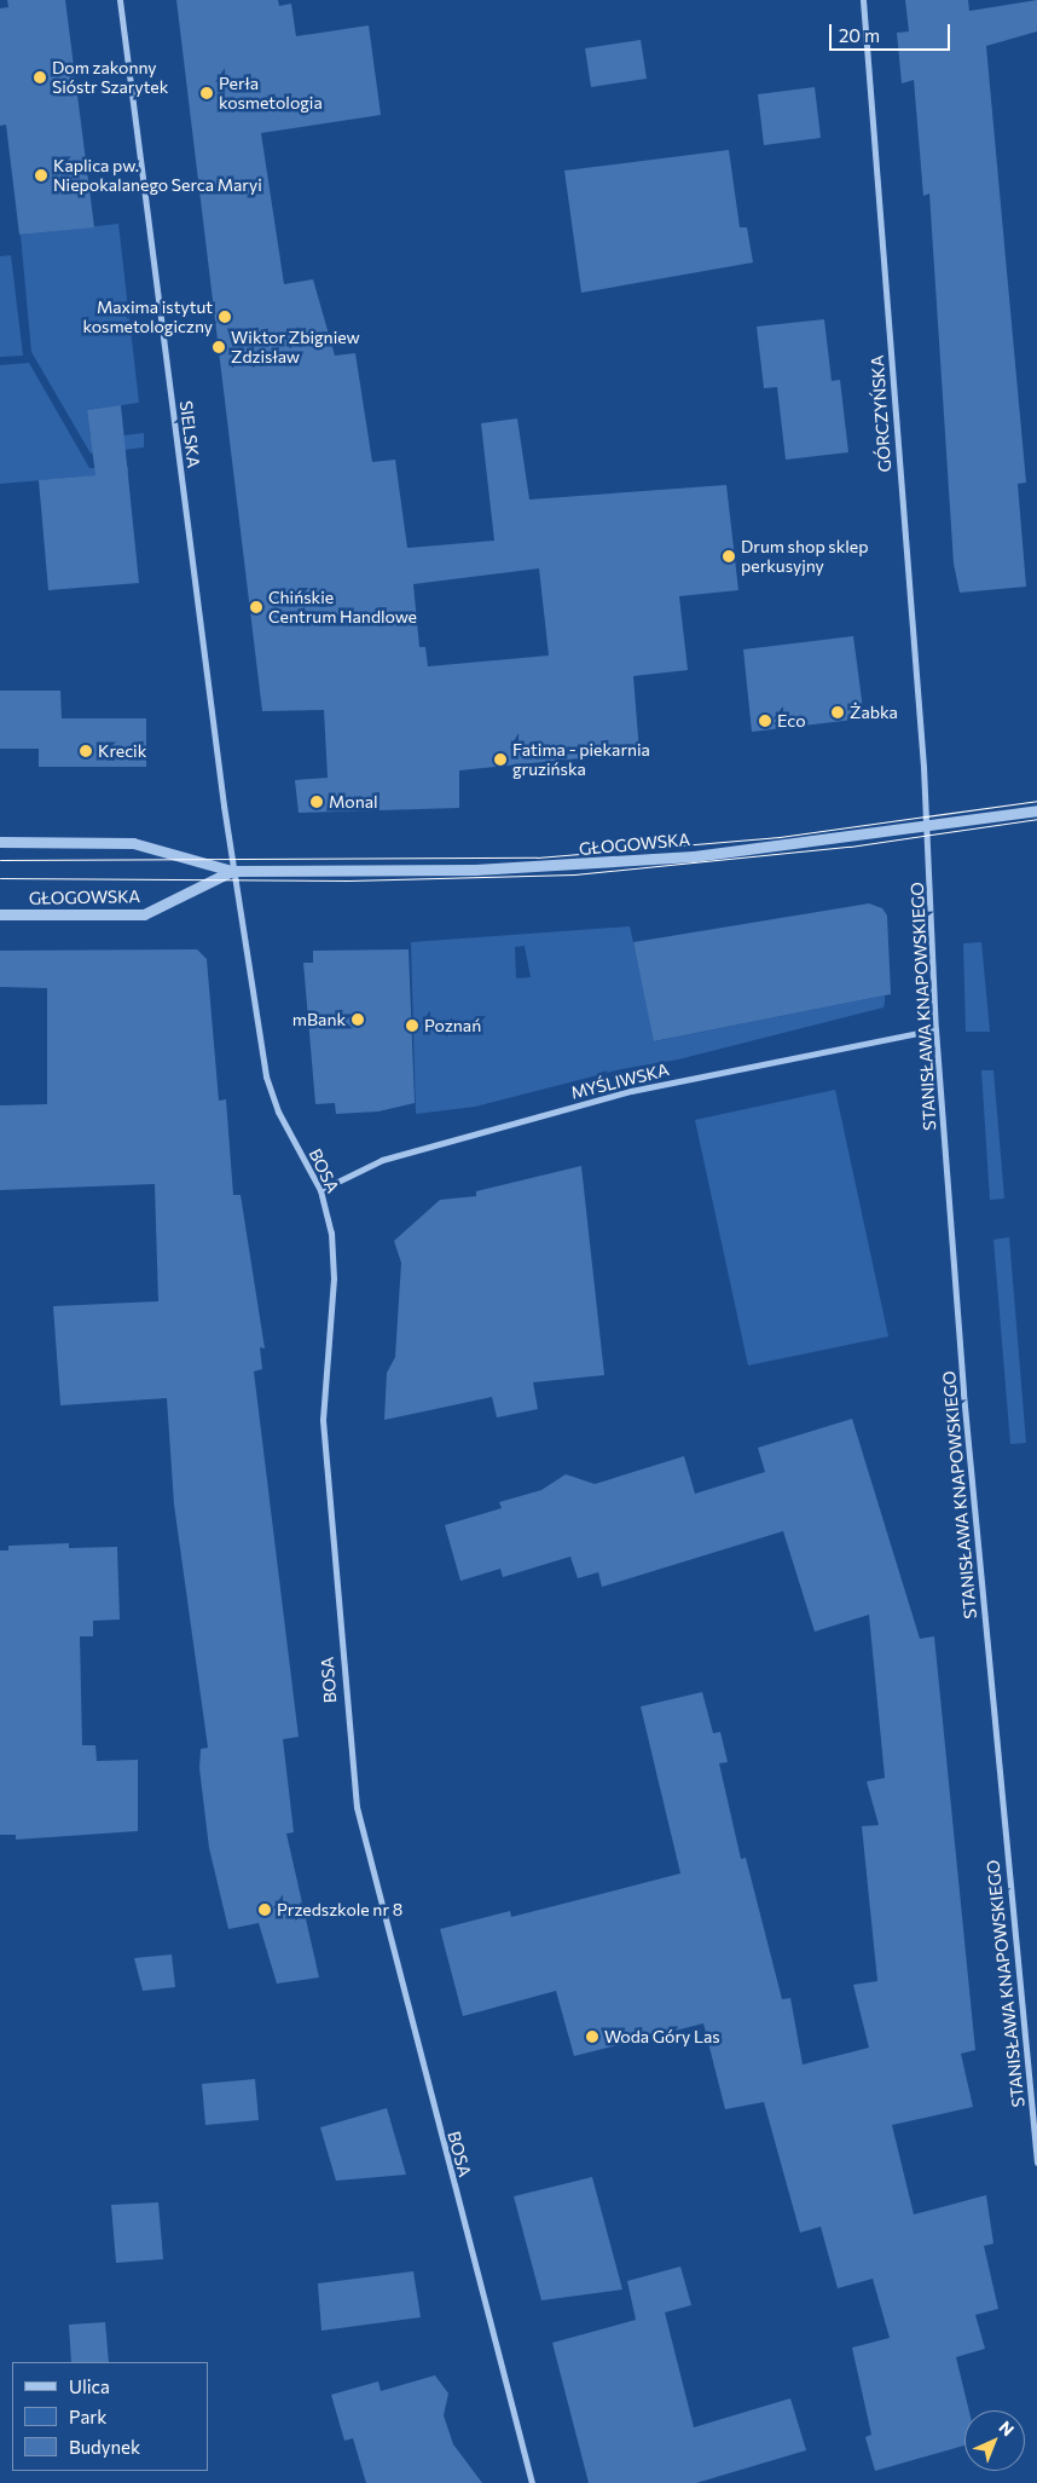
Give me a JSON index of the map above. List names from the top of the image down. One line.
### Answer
{"streets":{"street":["GÓRCZYŃSKA","SIELSKA","GŁOGOWSKA","STANISŁAWA KNAPOWSKIEGO","MYŚLIWSKA","BOSA"]},"crossings":[["GÓRCZYŃSKA","GŁOGOWSKA"],["GÓRCZYŃSKA","STANISŁAWA KNAPOWSKIEGO"],["SIELSKA","GŁOGOWSKA"],["SIELSKA","BOSA"],["GŁOGOWSKA","STANISŁAWA KNAPOWSKIEGO"],["GŁOGOWSKA","BOSA"],["STANISŁAWA KNAPOWSKIEGO","MYŚLIWSKA"],["MYŚLIWSKA","BOSA"]],"places":["Dom zakonny Sióstr Szarytek","Perła kosmetologia","Kaplica pw. Niepokalanego Serca Maryi","Maxima istytut kosmetologiczny","Wiktor Zbigniew Zdzisław","Drum shop sklep perkusyjny","Chińskie Centrum Handlowe","Żabka","Eco","Krecik","Fatima - piekarnia gruzińska","Monal","mBank","Poznań","Przedszkole nr 8","Woda Góry Las"],"legend":["Ulica","Park","Budynek"],"scale_bar":"20 m","north":"top right"}
